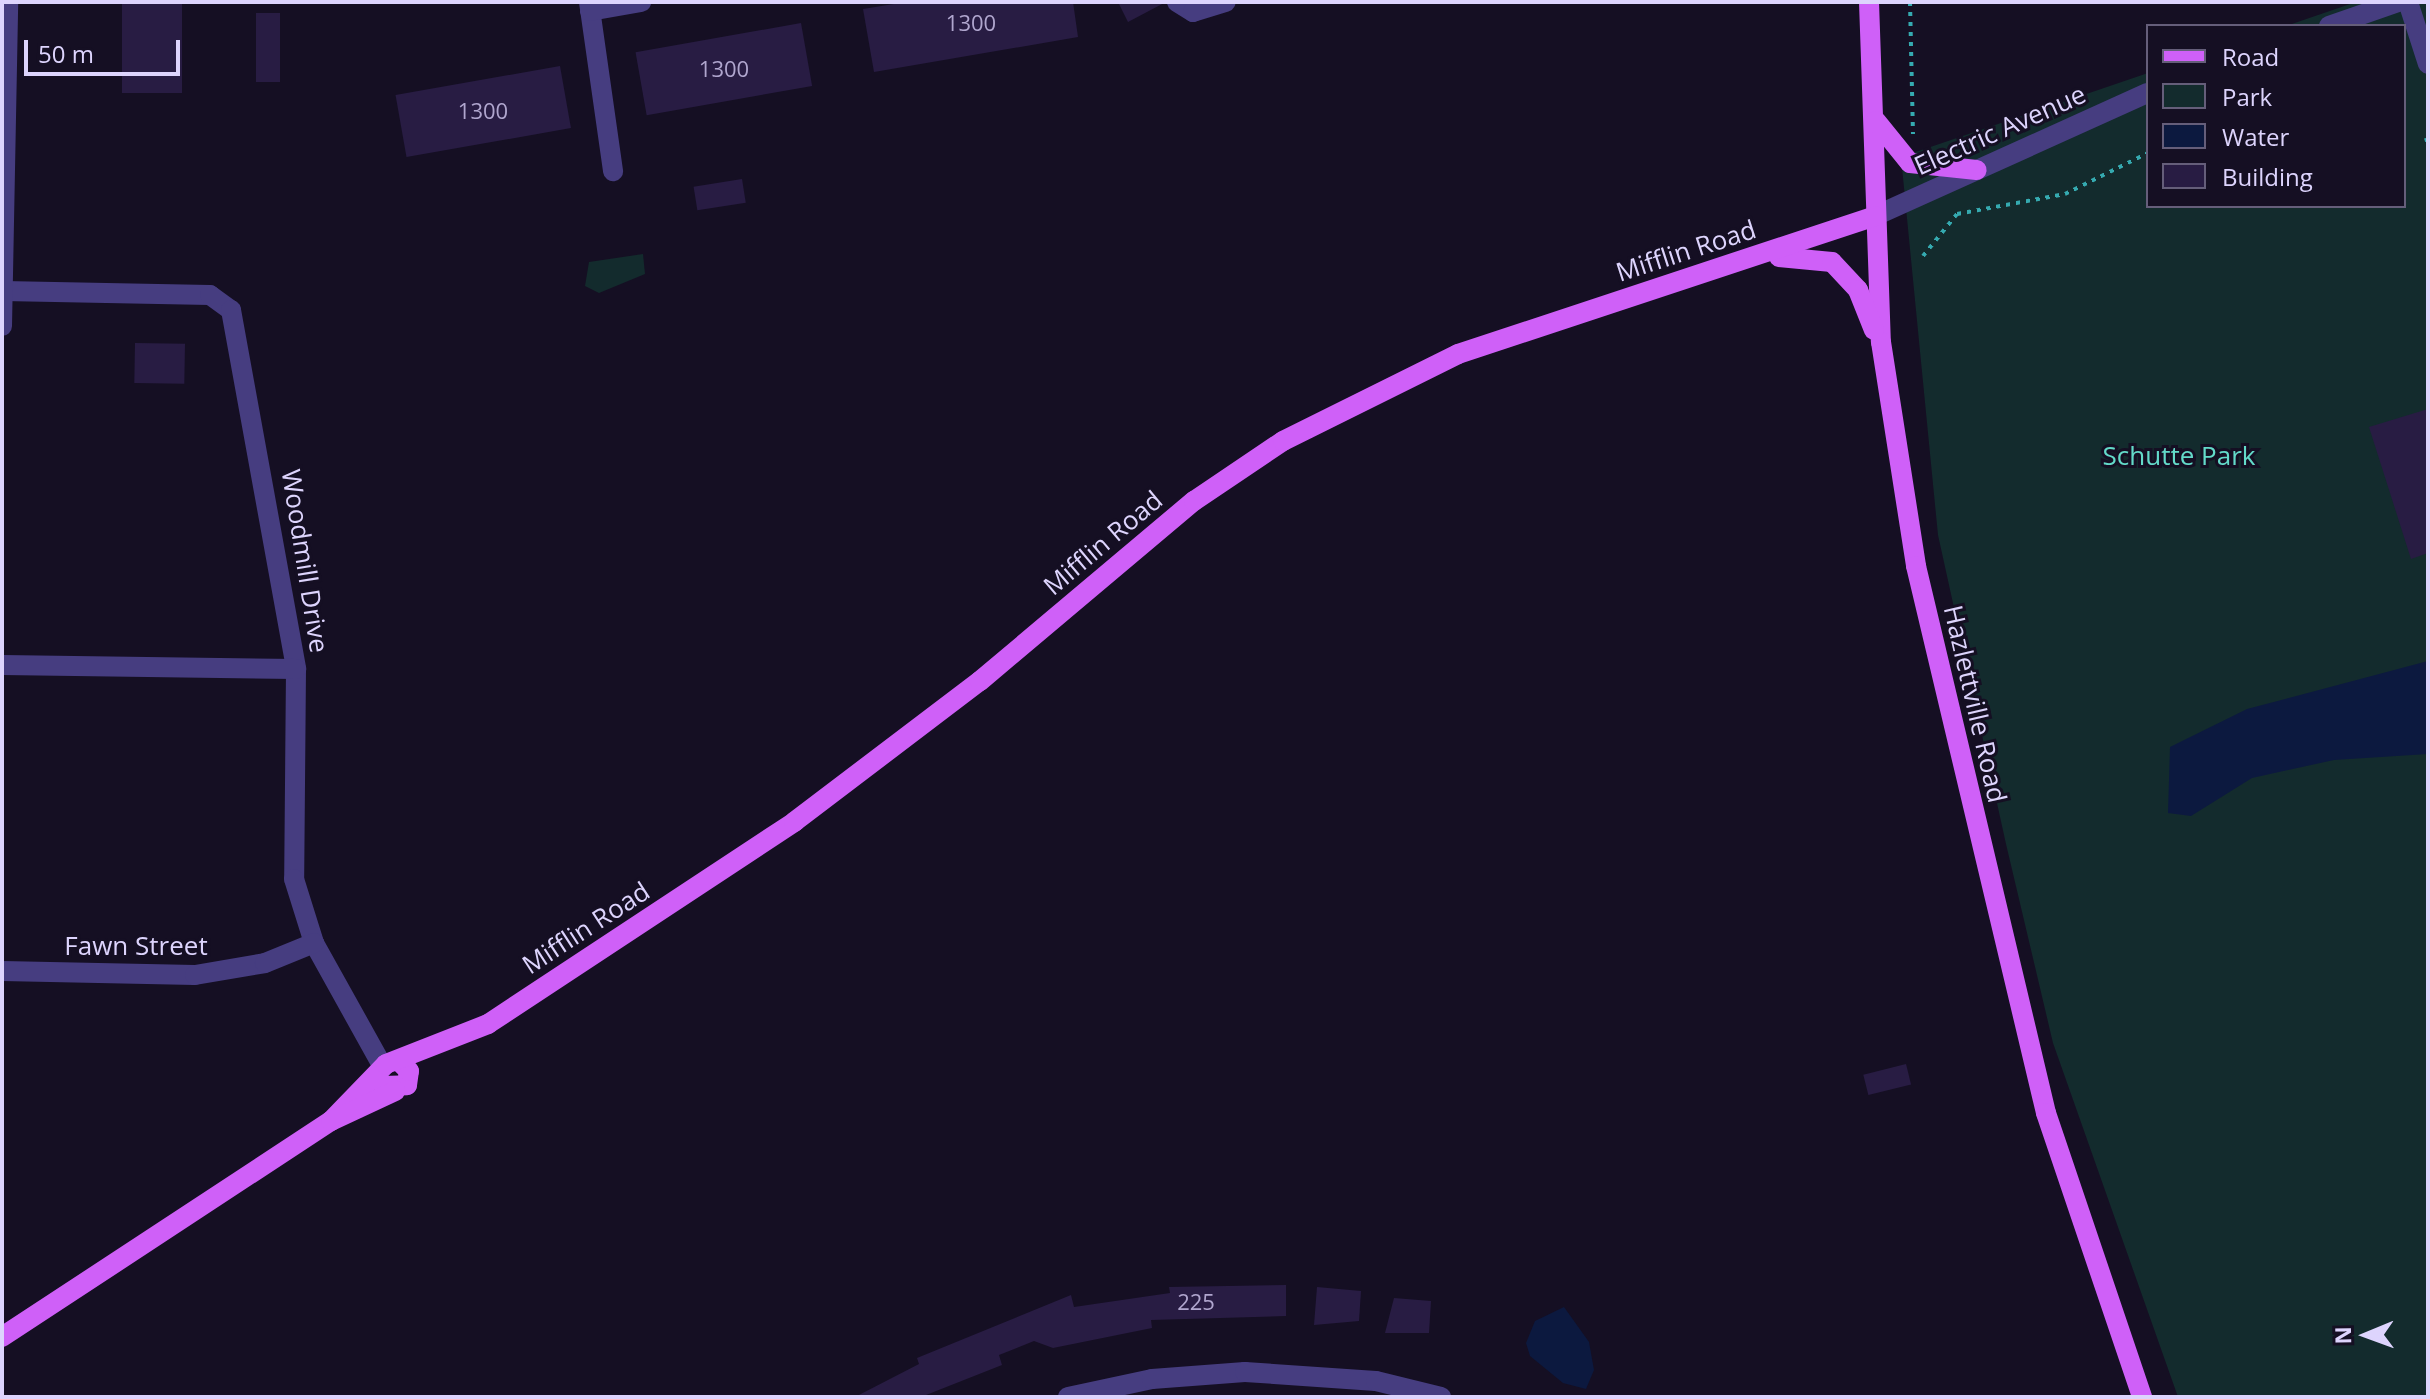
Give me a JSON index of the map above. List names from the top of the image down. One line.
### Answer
{"streets":{"main road":["Mifflin Road","Hazlettville Road"],"street":["Electric Avenue","Woodmill Drive","Fawn Street"]},"crossings":[["Electric Avenue","Mifflin Road"],["Electric Avenue","Hazlettville Road"],["Mifflin Road","Woodmill Drive"],["Mifflin Road","Hazlettville Road"],["Woodmill Drive","Fawn Street"]],"parks":["Schutte Park"],"house_numbers":["1300","1300","1300","225"],"legend":["Road","Park","Water","Building"],"scale_bar":"50 m","north":"left"}
